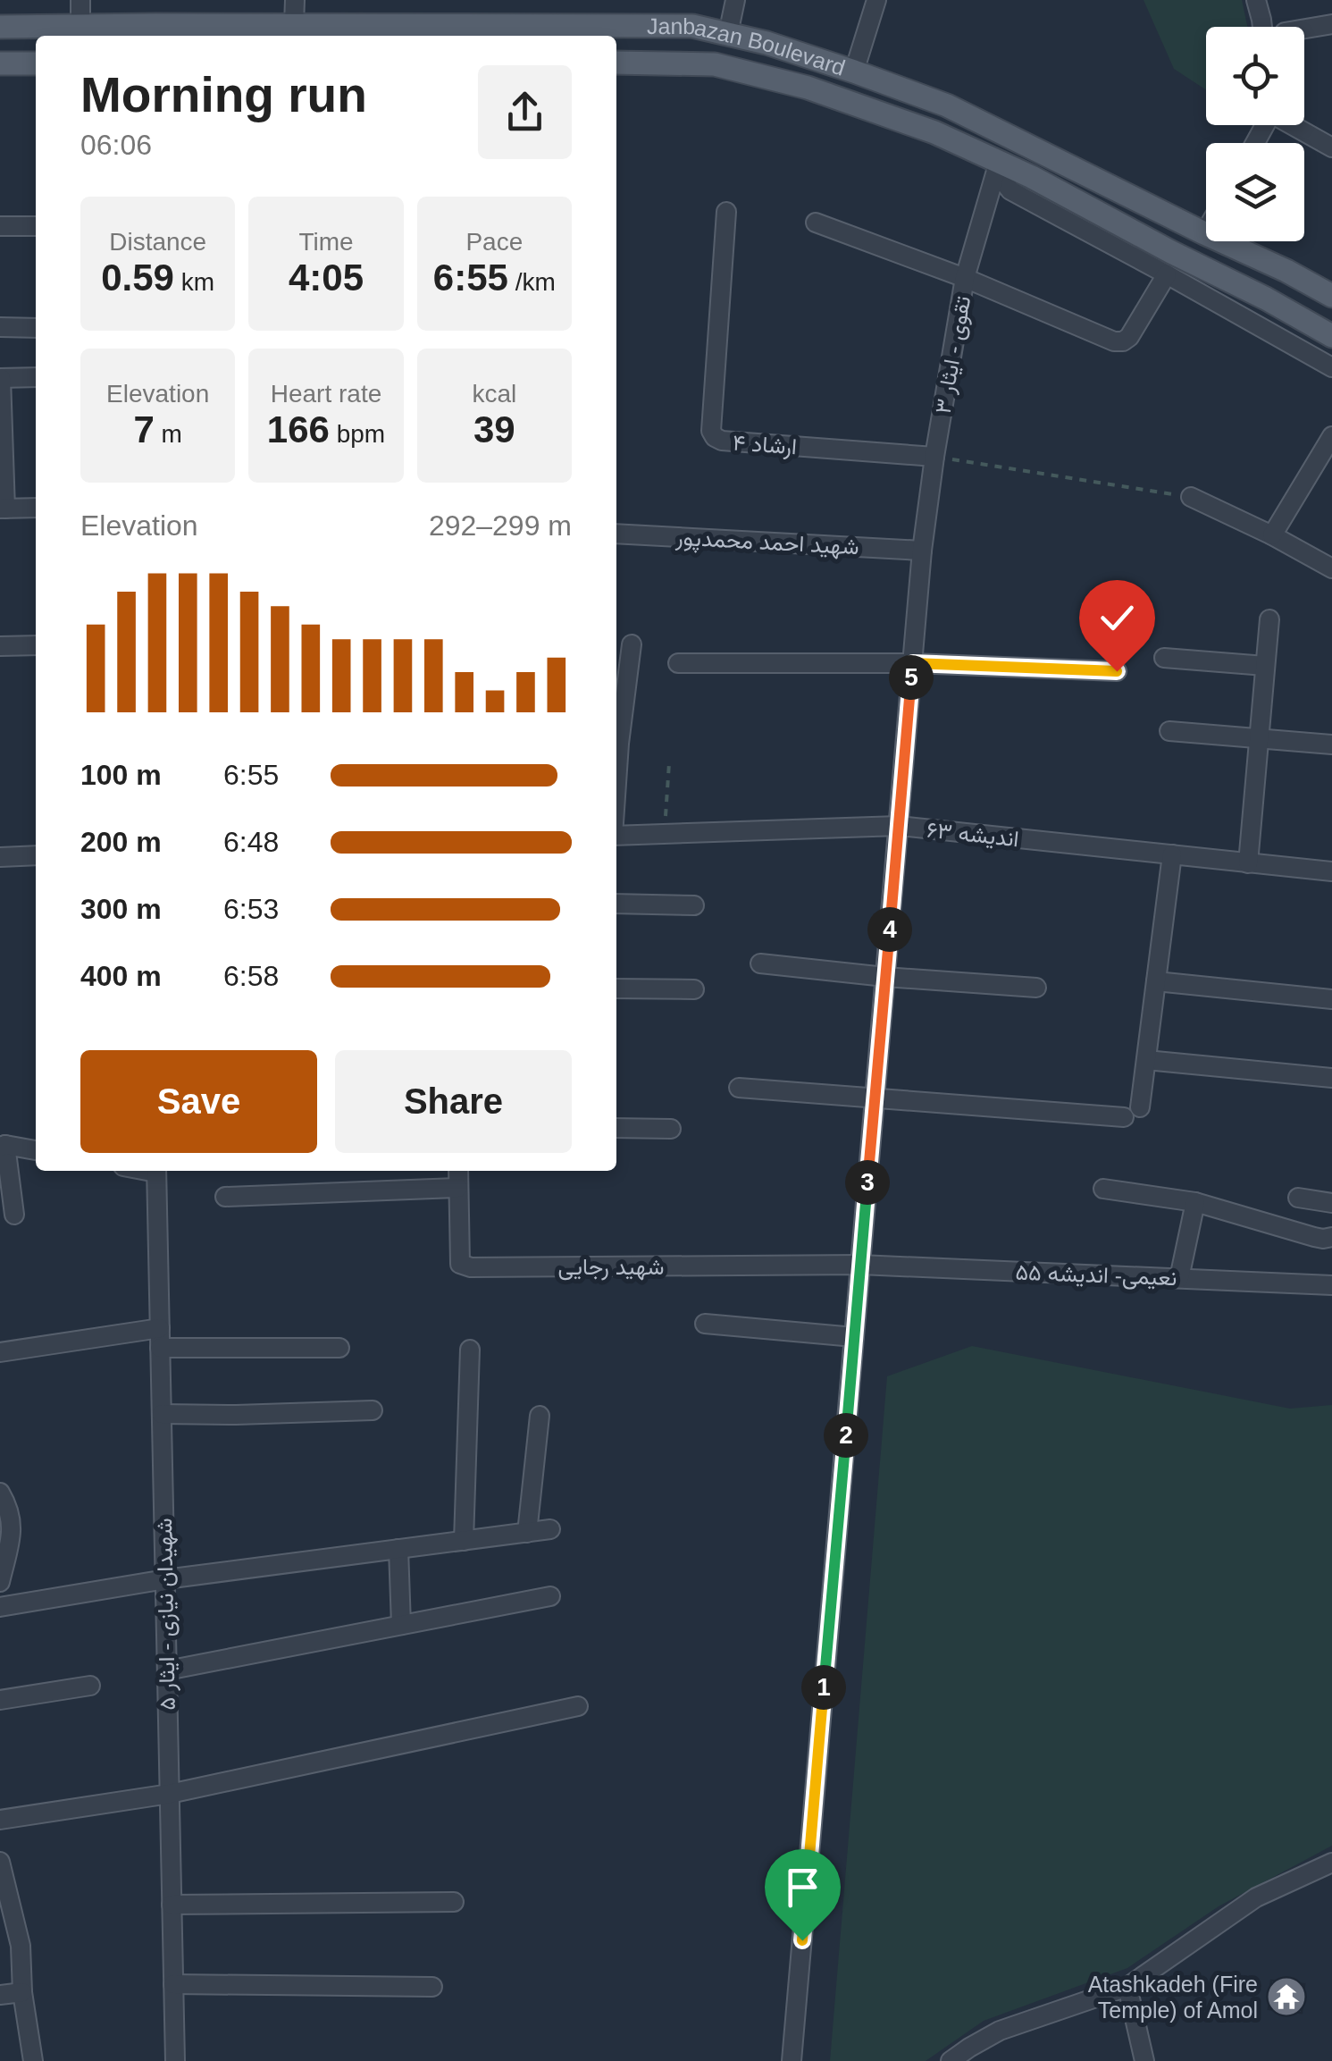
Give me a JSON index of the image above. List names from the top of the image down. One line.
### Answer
{"streets":{"main road":["Janbazan Boulevard"],"street":["تقوی - ایثار ۳","ارشاد ۴","شهید احمد محمدپور","اندیشه ۶۳","شهید رجایی","نعیمی- اندیشه ۵۵","شهیدان نیازی - ایثار ۵"]},"crossings":[["Janbazan Boulevard","تقوی - ایثار ۳"],["تقوی - ایثار ۳","ارشاد ۴"],["تقوی - ایثار ۳","شهید احمد محمدپور"],["تقوی - ایثار ۳","اندیشه ۶۳"],["تقوی - ایثار ۳","شهید رجایی"],["تقوی - ایثار ۳","نعیمی- اندیشه ۵۵"],["شهید رجایی","نعیمی- اندیشه ۵۵"]],"places":{"temple":["Atashkadeh (Fire Temple) of Amol"]},"page":{"heading":["Morning run","06:06"],"stats":[["Distance","0.59 km"],["Time","4:05"],["Pace","6:55 /km"],["Elevation","7 m"],["Heart rate","166 bpm"],["kcal","39"]],"chart":["Elevation","292–299 m"],"pins":["5","4","3","2","1"],"list":[{"name":"100 m","note":"6:55"},{"name":"200 m","note":"6:48"},{"name":"300 m","note":"6:53"},{"name":"400 m","note":"6:58"}],"buttons":["Save","Share"]}}
